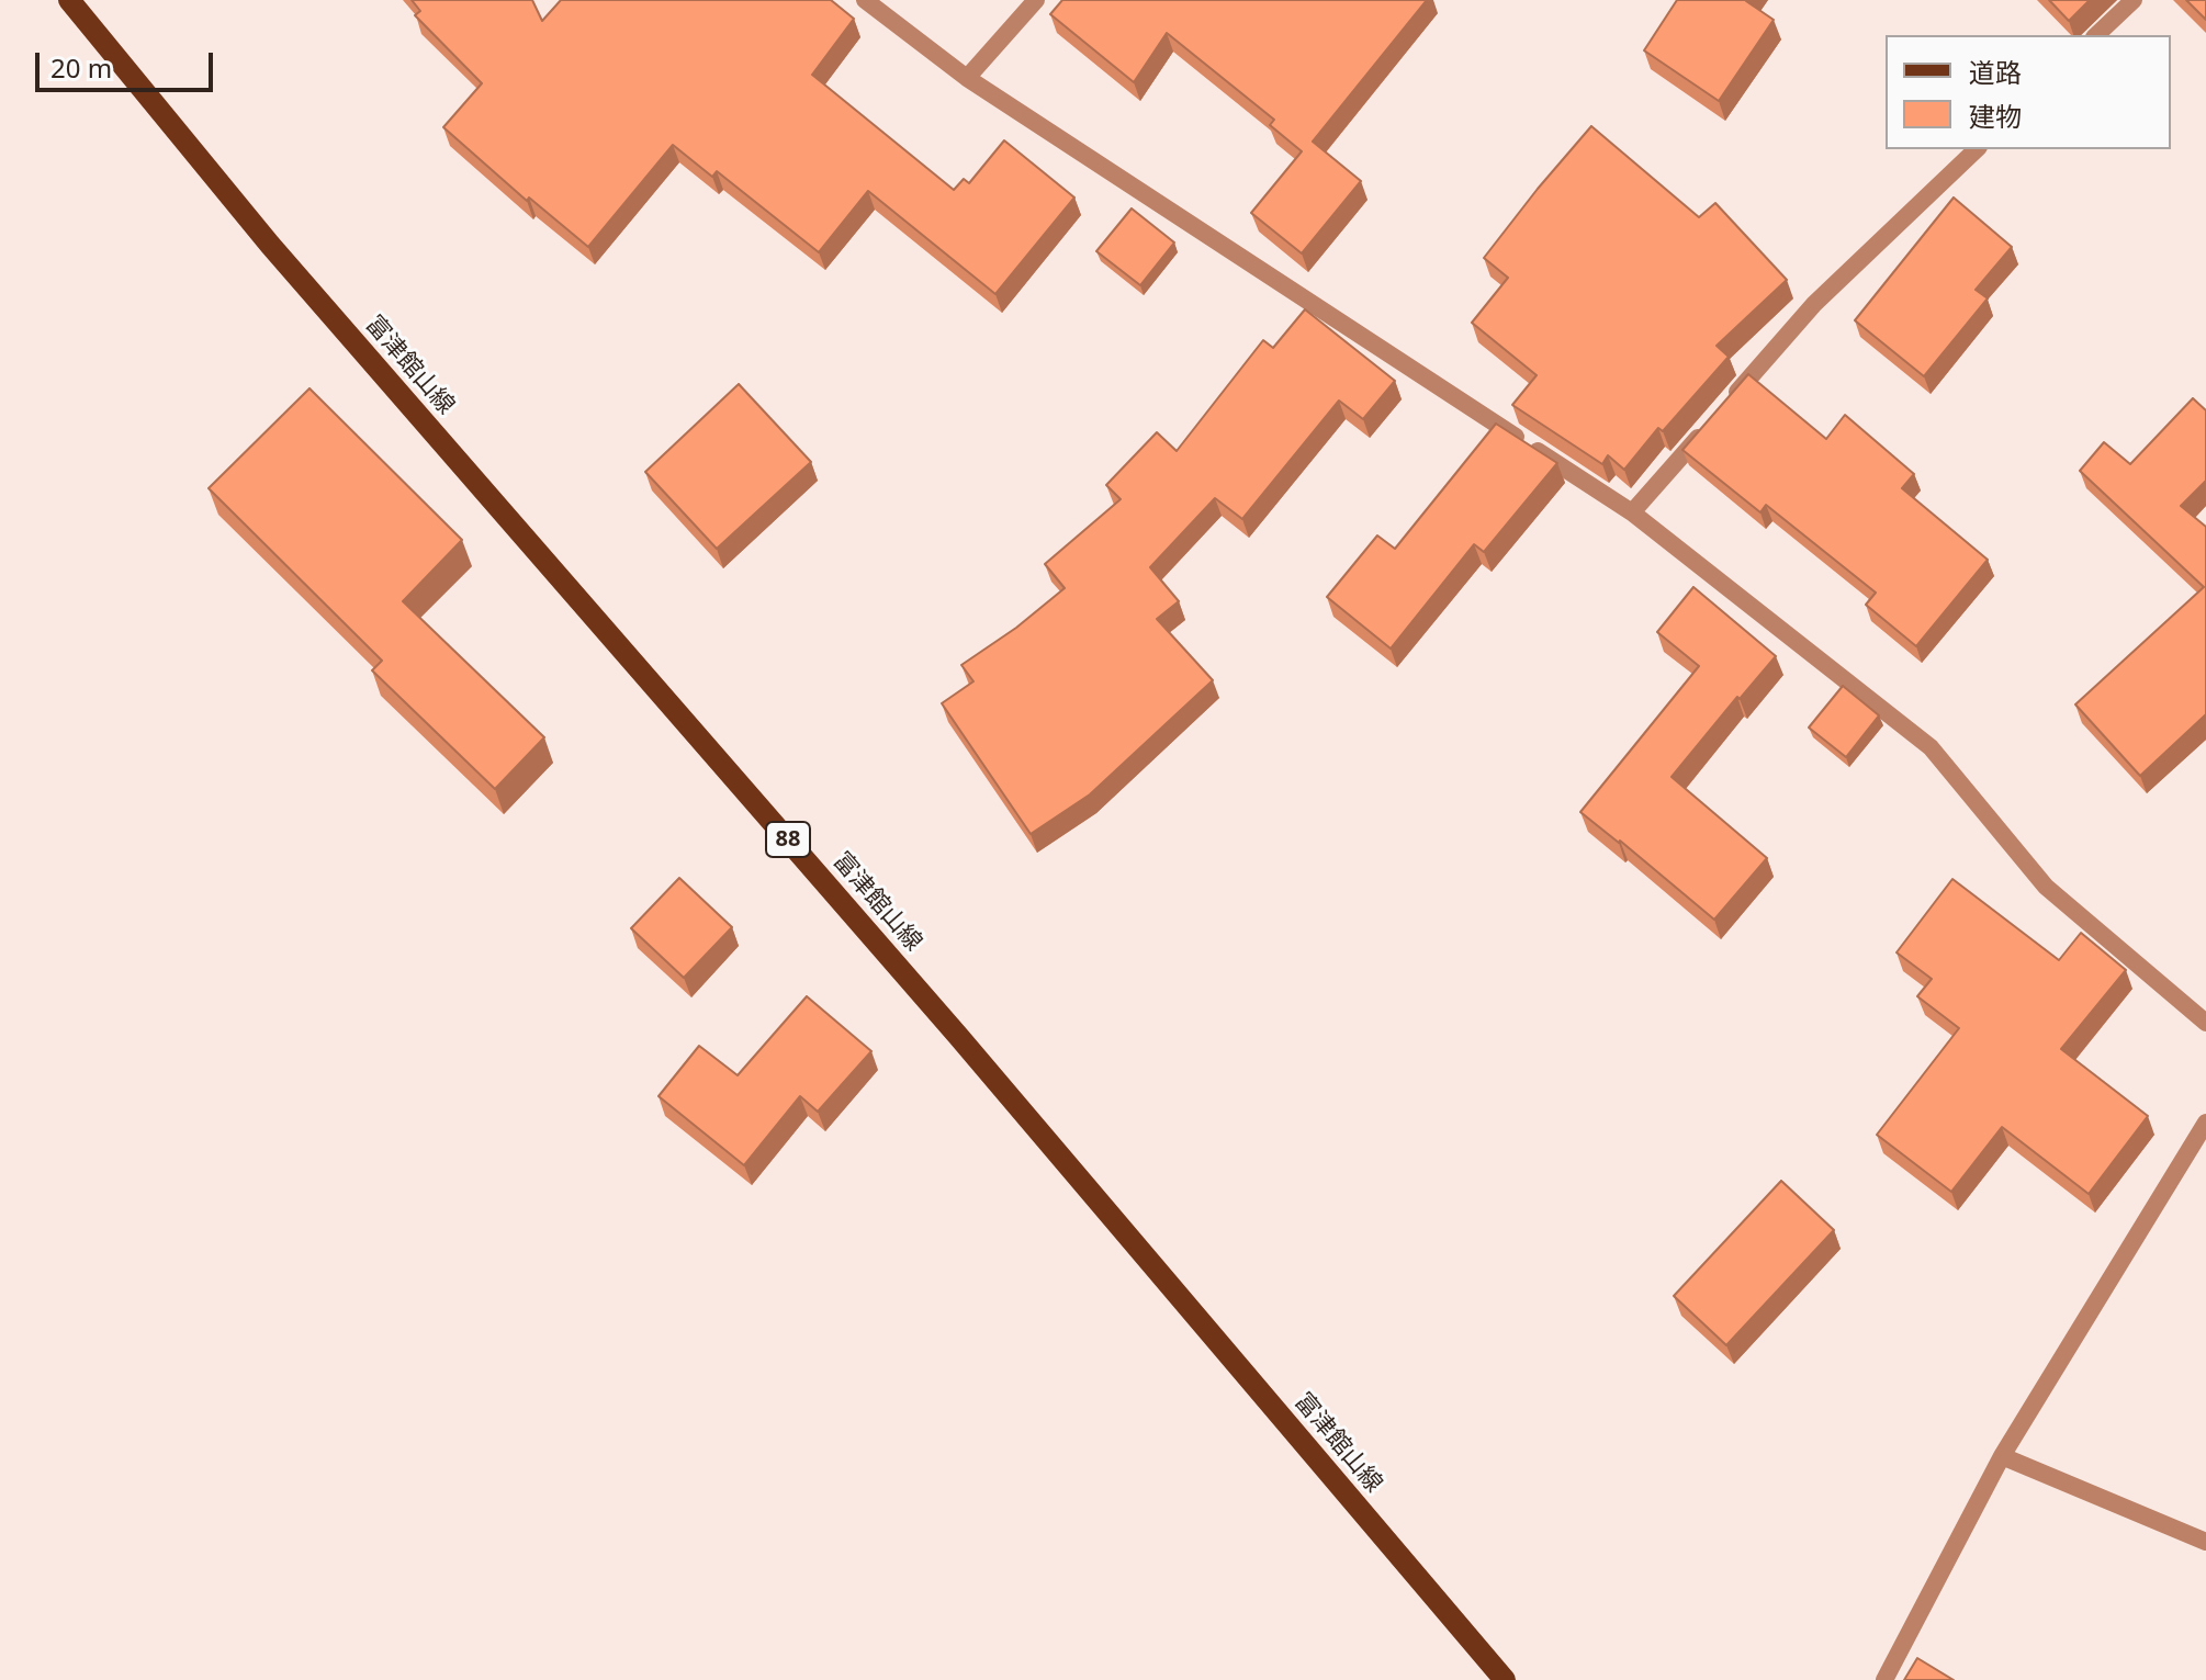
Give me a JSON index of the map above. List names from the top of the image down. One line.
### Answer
{"streets":{"main road":["富津館山線","88"]},"legend":["道路","建物"],"scale_bar":"20 m"}
